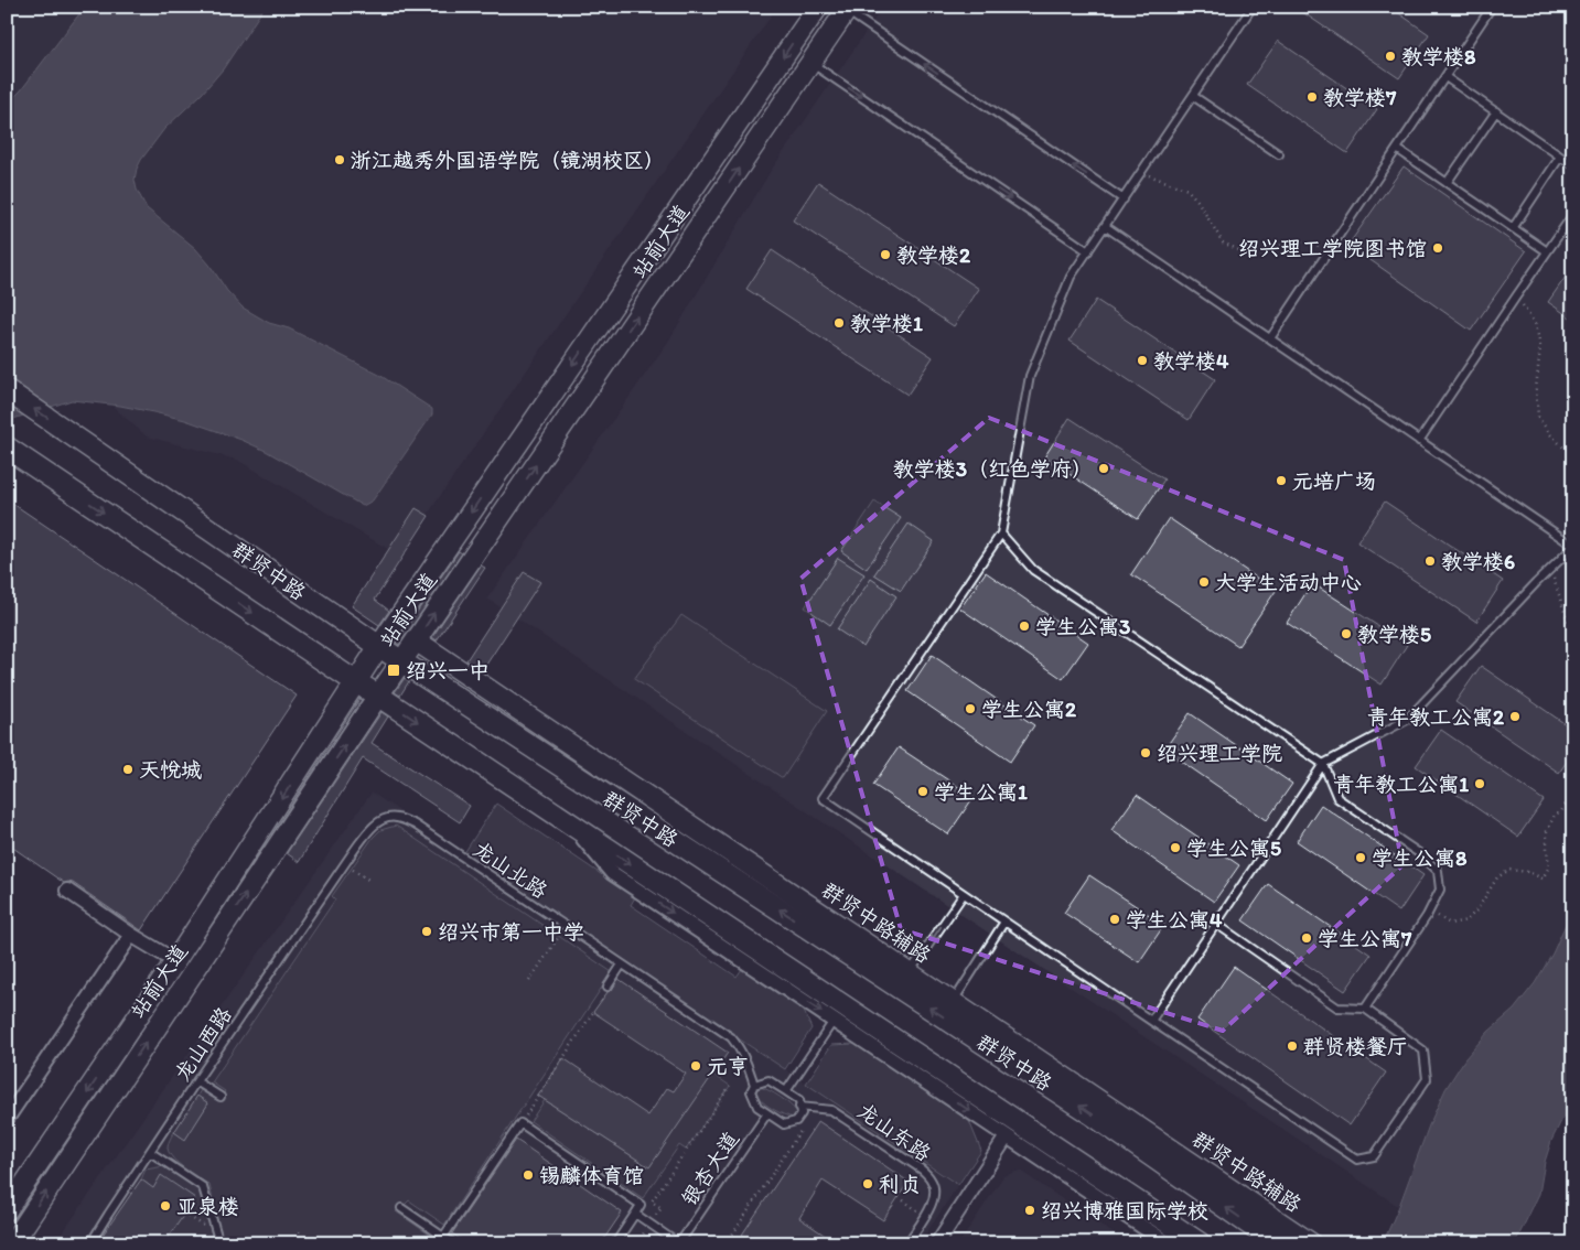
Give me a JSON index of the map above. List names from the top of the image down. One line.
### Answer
{"streets":{"main road":["站前大道","群贤中路","群贤中路辅路"],"lane":["龙山北路","龙山西路","龙山东路","银杏大道"]},"crossings":[["站前大道","群贤中路"],["站前大道","群贤中路辅路"],["龙山北路","龙山西路"],["龙山北路","银杏大道"]],"places":{"other":["教学楼8","教学楼7","浙江越秀外国语学院（镜湖校区）","绍兴理工学院图书馆","教学楼2","教学楼1","教学楼4","教学楼3（红色学府）","元培广场","教学楼6","大学生活动中心","学生公寓3","教学楼5","学生公寓2","青年教工公寓2","绍兴理工学院","天悦城","青年教工公寓1","学生公寓1","学生公寓5","学生公寓8","学生公寓4","绍兴市第一中学","学生公寓7","群贤楼餐厅","元亨","锡麟体育馆","利贞","亚泉楼","绍兴博雅国际学校"],"transit":["绍兴一中"]}}
